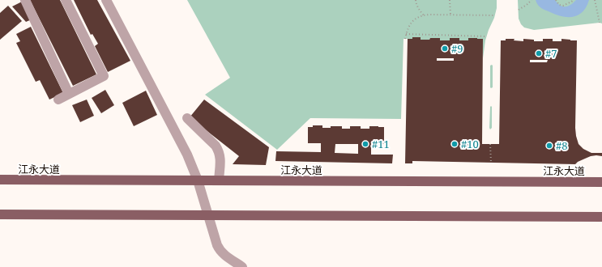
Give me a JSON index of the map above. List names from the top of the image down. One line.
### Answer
{"streets":{"main road":["江永大道"]},"places":["#9","#7","#11","#10","#8"]}
